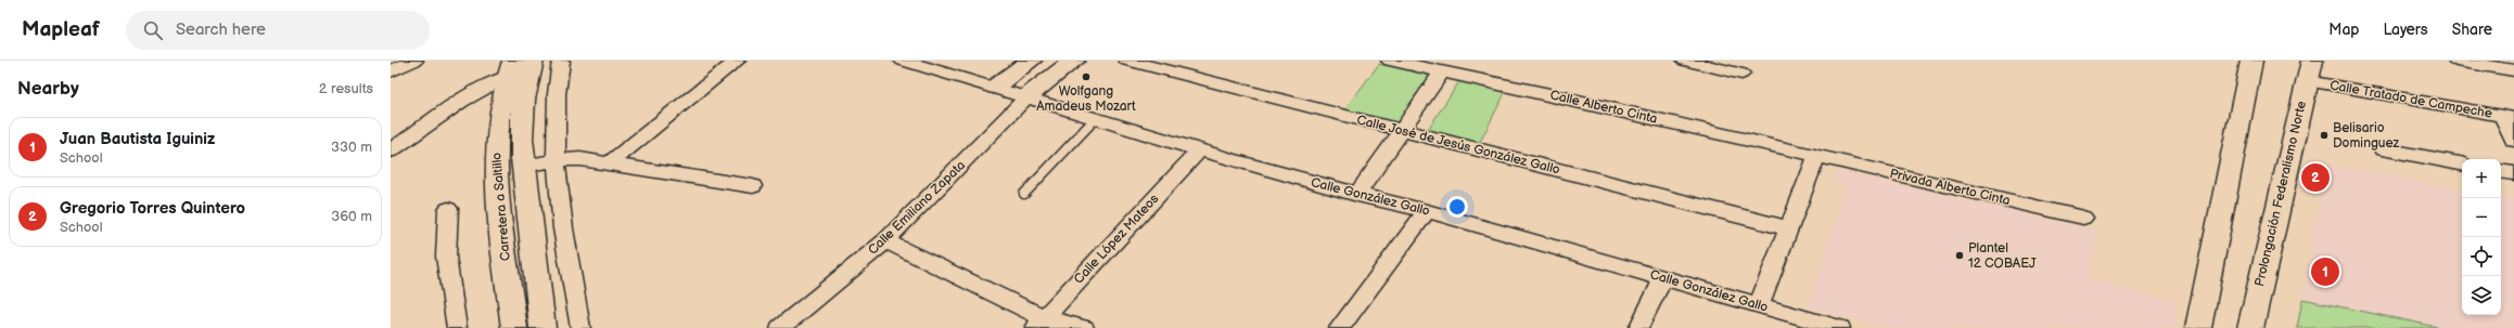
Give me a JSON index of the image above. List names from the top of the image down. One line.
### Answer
{"streets":{"main road":["Prolongación Federalismo Norte","Carretera a Saltillo"],"street":["Calle Tratado de Campeche","Calle Alberto Cinta","Calle José de Jesús González Gallo","Privada Alberto Cinta","Calle González Gallo","Calle Emiliano Zapata","Calle López Mateos"]},"crossings":[["Calle Tratado de Campeche","Prolongación Federalismo Norte"],["Calle Alberto Cinta","Privada Alberto Cinta"],["Calle González Gallo","Calle Emiliano Zapata"],["Calle González Gallo","Calle López Mateos"]],"places":["Wolfgang Amadeus Mozart","Belisario Dominguez","Plantel 12 COBAEJ"],"page":{"header":"Mapleaf","search":"Search here","nav":["Map","Layers","Share"],"heading":["Nearby","2 results"],"list":[{"mark":"1","name":"Juan Bautista Iguiniz","note":"School","value":"330 m"},{"mark":"2","name":"Gregorio Torres Quintero","note":"School","value":"360 m"}],"map_buttons":["+","−"],"pins":["2","1"]}}
